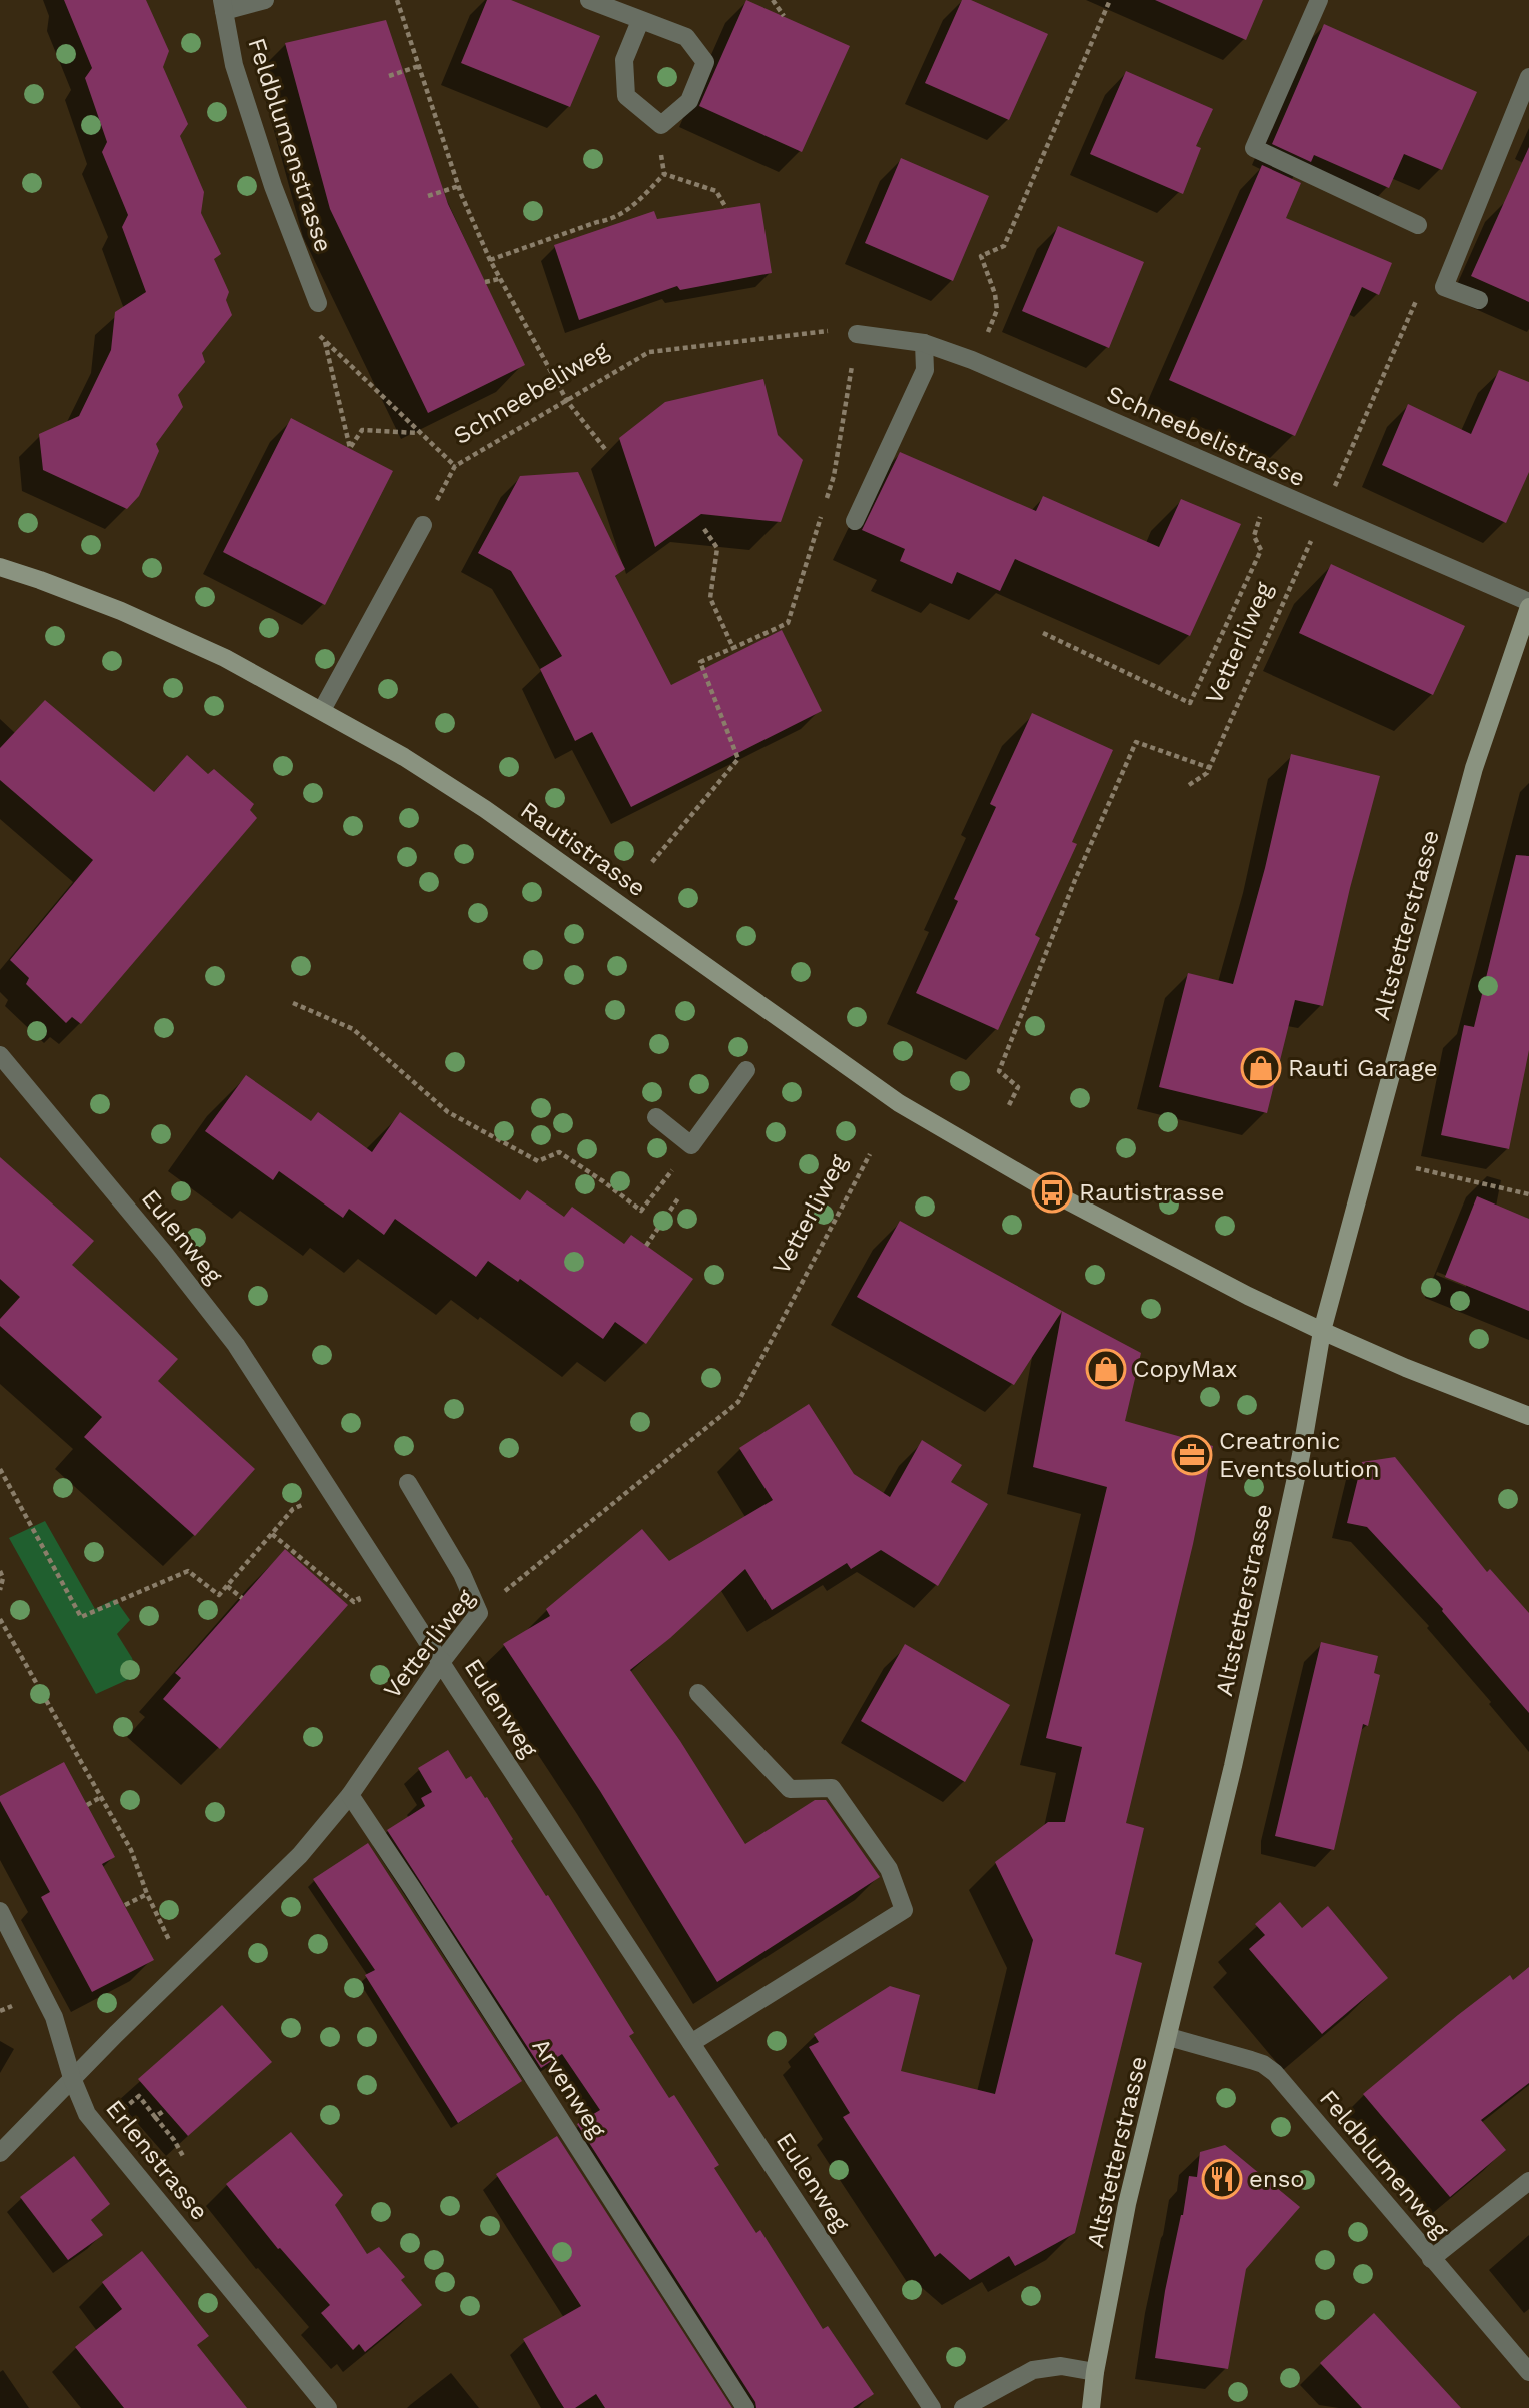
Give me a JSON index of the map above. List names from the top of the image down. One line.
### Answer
{"streets":{"street":["Feldblumenstrasse","Schneebelistrasse","Vetterliweg","Rautistrasse","Altstetterstrasse","Eulenweg","Arvenweg","Erlenstrasse","Feldblumenweg"],"path":["Schneebeliweg"]},"crossings":[["Vetterliweg","Eulenweg"],["Vetterliweg","Arvenweg"],["Vetterliweg","Erlenstrasse"],["Rautistrasse","Altstetterstrasse"],["Altstetterstrasse","Feldblumenweg"]],"places":{"shop":["Rauti Garage","CopyMax"],"bus stop":["Rautistrasse"],"office":["Creatronic Eventsolution"],"restaurant":["enso"]}}
